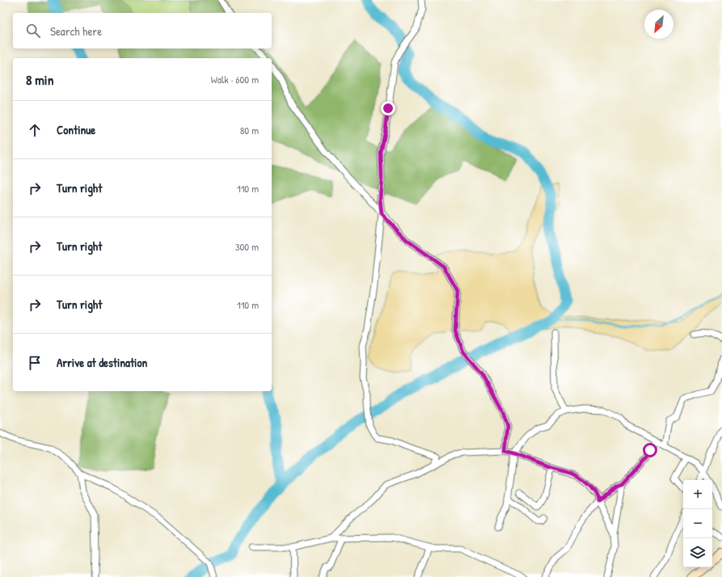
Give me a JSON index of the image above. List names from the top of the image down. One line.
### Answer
{"north":"bottom left","page":{"search":"Search here","heading":["8 min","Walk · 600 m"],"list":[["Continue","80 m"],["Turn right","110 m"],["Turn right","300 m"],["Turn right","110 m"],"Arrive at destination"],"map_buttons":["+","−"]}}
